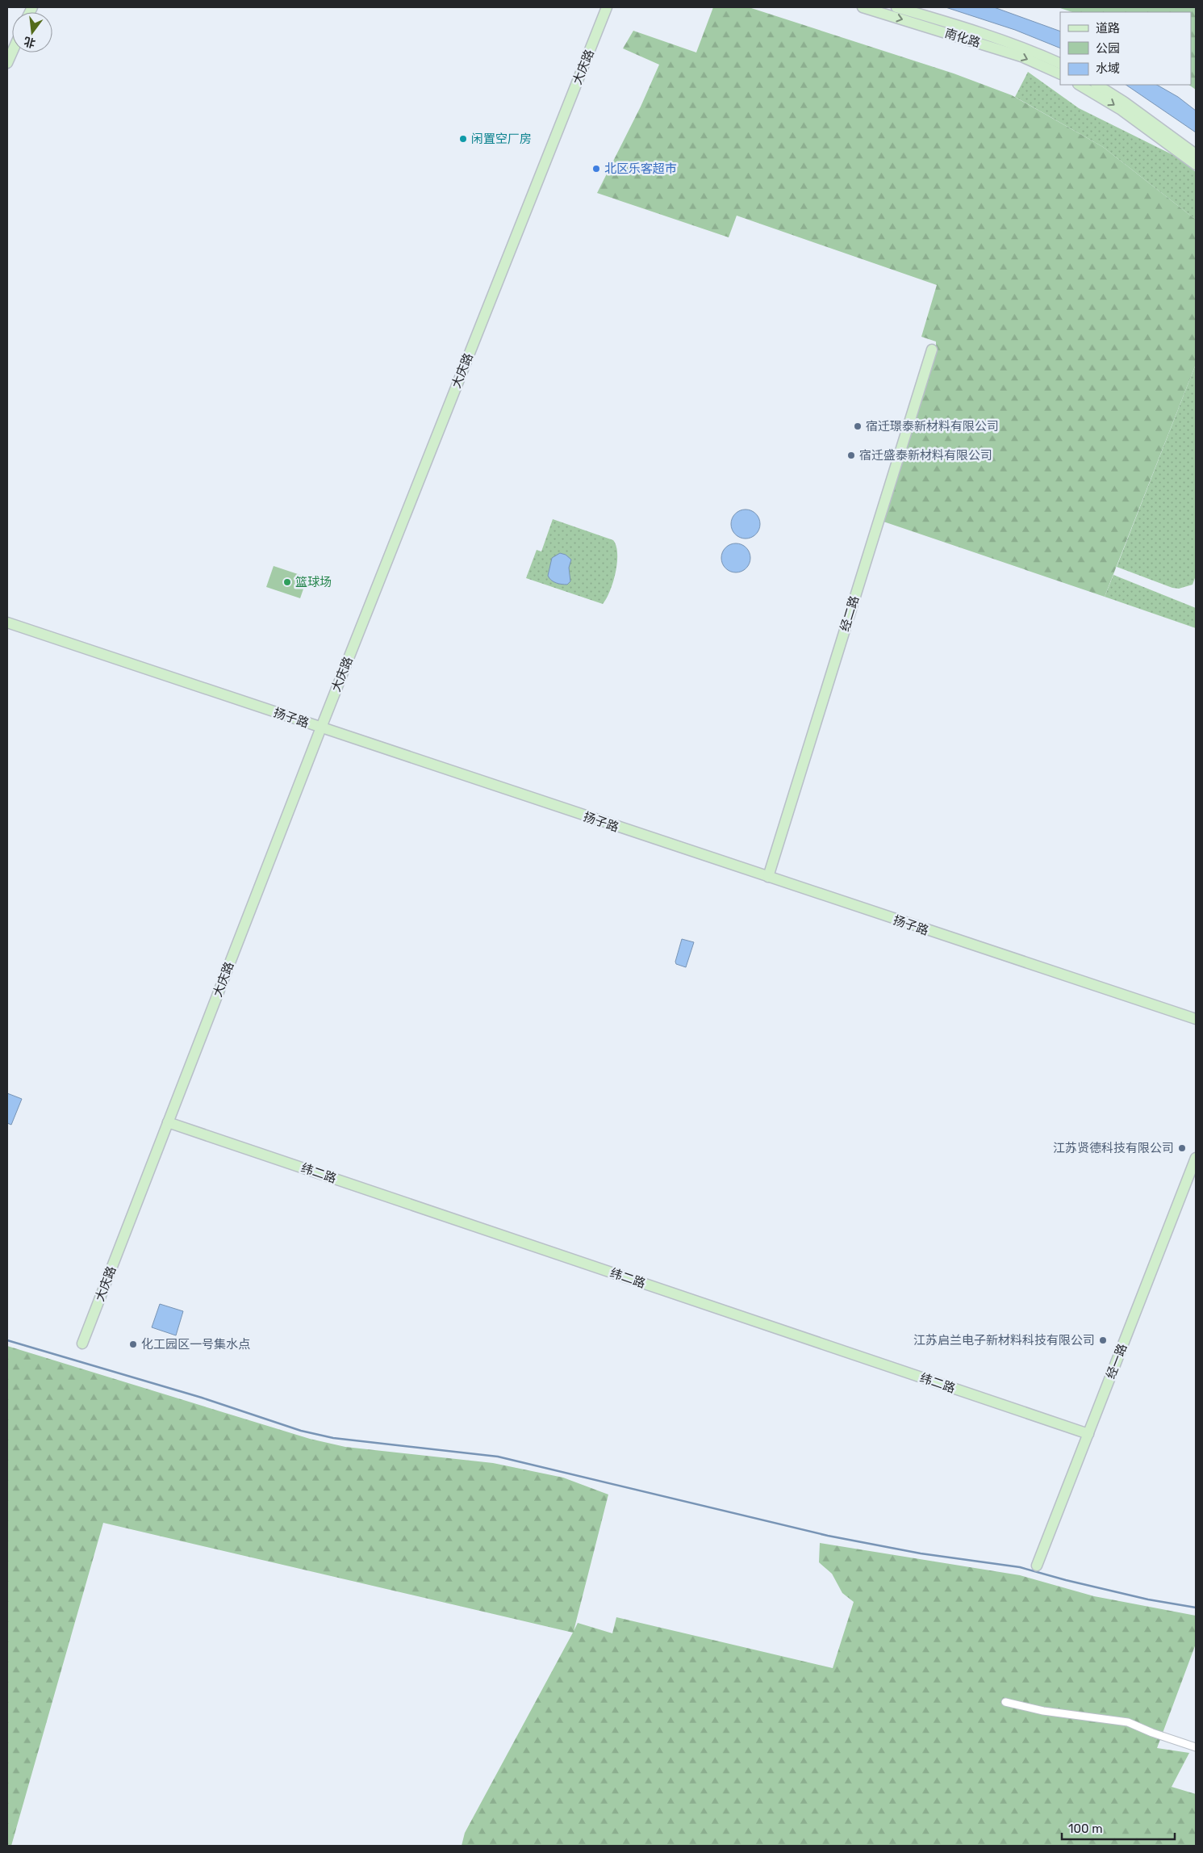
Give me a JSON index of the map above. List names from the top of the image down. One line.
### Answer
{"streets":{"street":["南化路","大庆路","经二路","扬子路","纬二路","经一路"]},"crossings":[["大庆路","扬子路"],["大庆路","纬二路"],["经二路","扬子路"],["纬二路","经一路"]],"places":["闲置空厂房","北区乐客超市","宿迁璟泰新材料有限公司","宿迁盛泰新材料有限公司","篮球场","江苏贤德科技有限公司","江苏启兰电子新材料科技有限公司","化工园区一号集水点"],"legend":["道路","公园","水域"],"scale_bar":"100 m","north":"bottom"}
